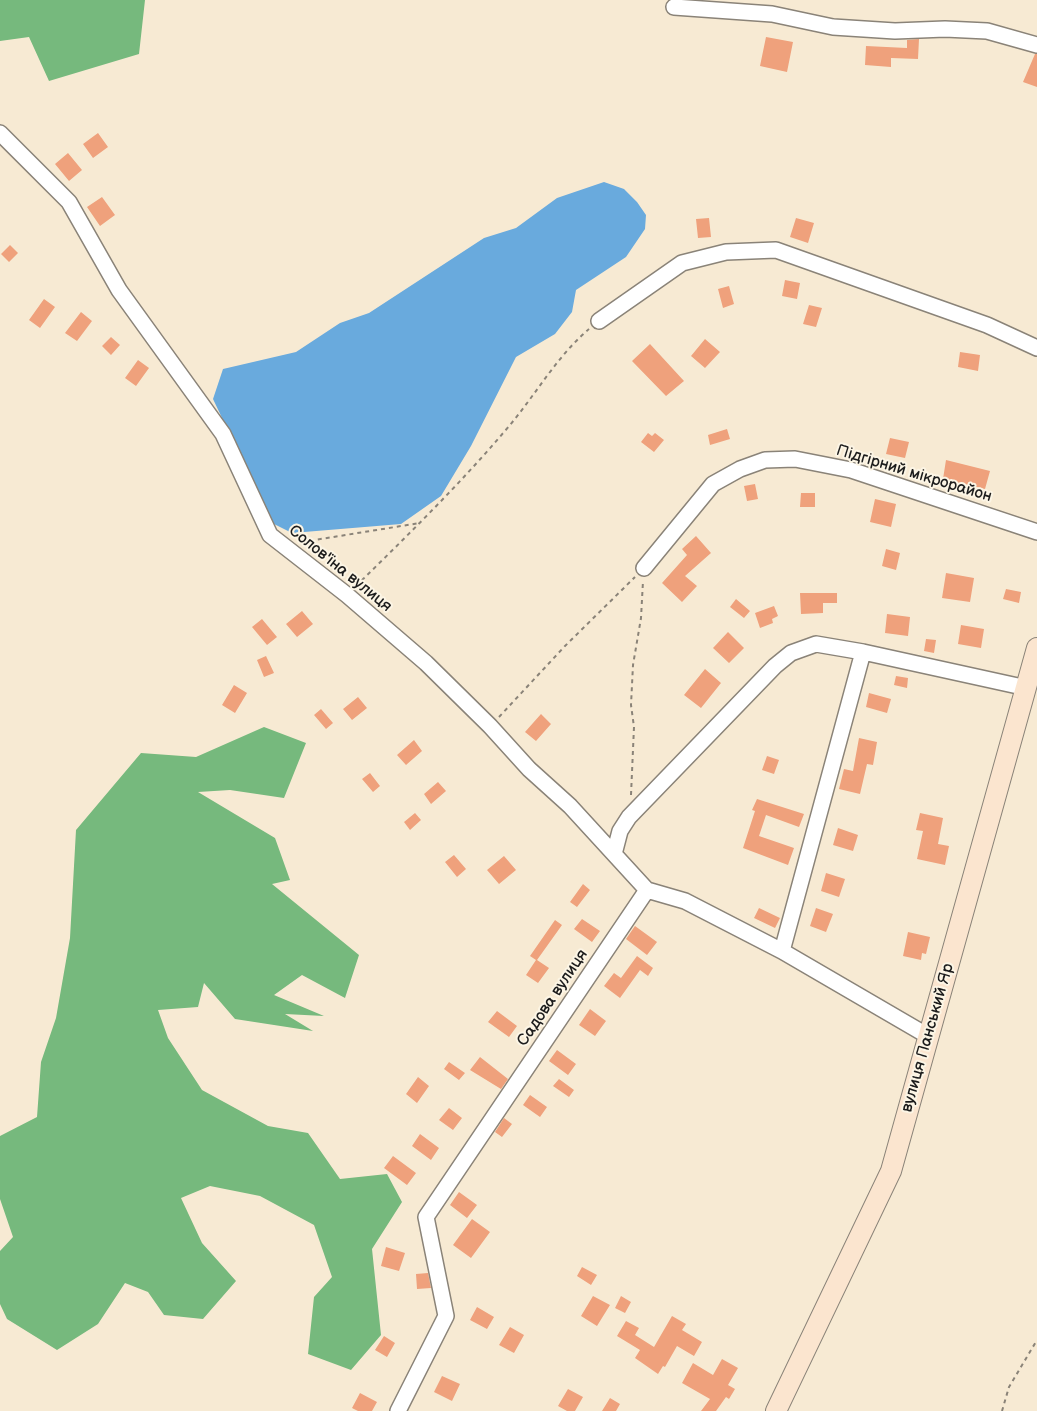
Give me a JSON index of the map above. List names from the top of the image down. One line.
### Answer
{"streets":{"street":["Підгірний мікрорайон","Солов'їна вулиця","Садова вулиця","вулиця Панський Яр"]},"crossings":[["Солов'їна вулиця","Садова вулиця"]]}
